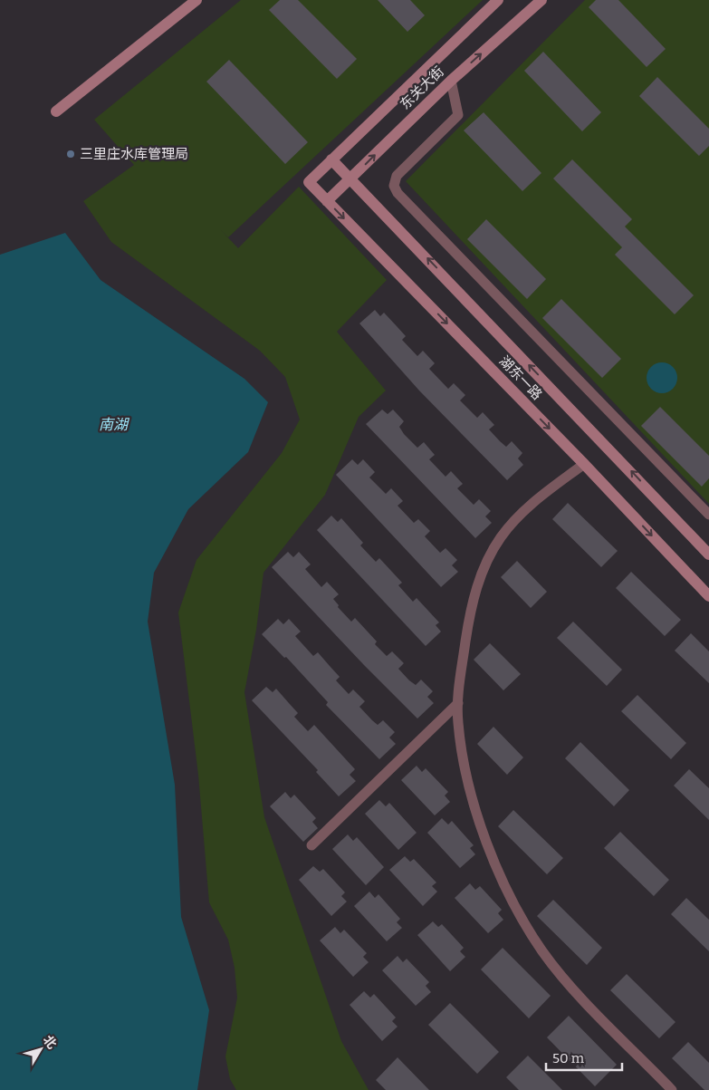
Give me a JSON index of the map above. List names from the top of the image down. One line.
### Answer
{"streets":{"main road":["东关大街","湖东一路"]},"crossings":[["东关大街","湖东一路"]],"water":["南湖"],"places":["三里庄水库管理局"],"scale_bar":"50 m","north":"top right"}
